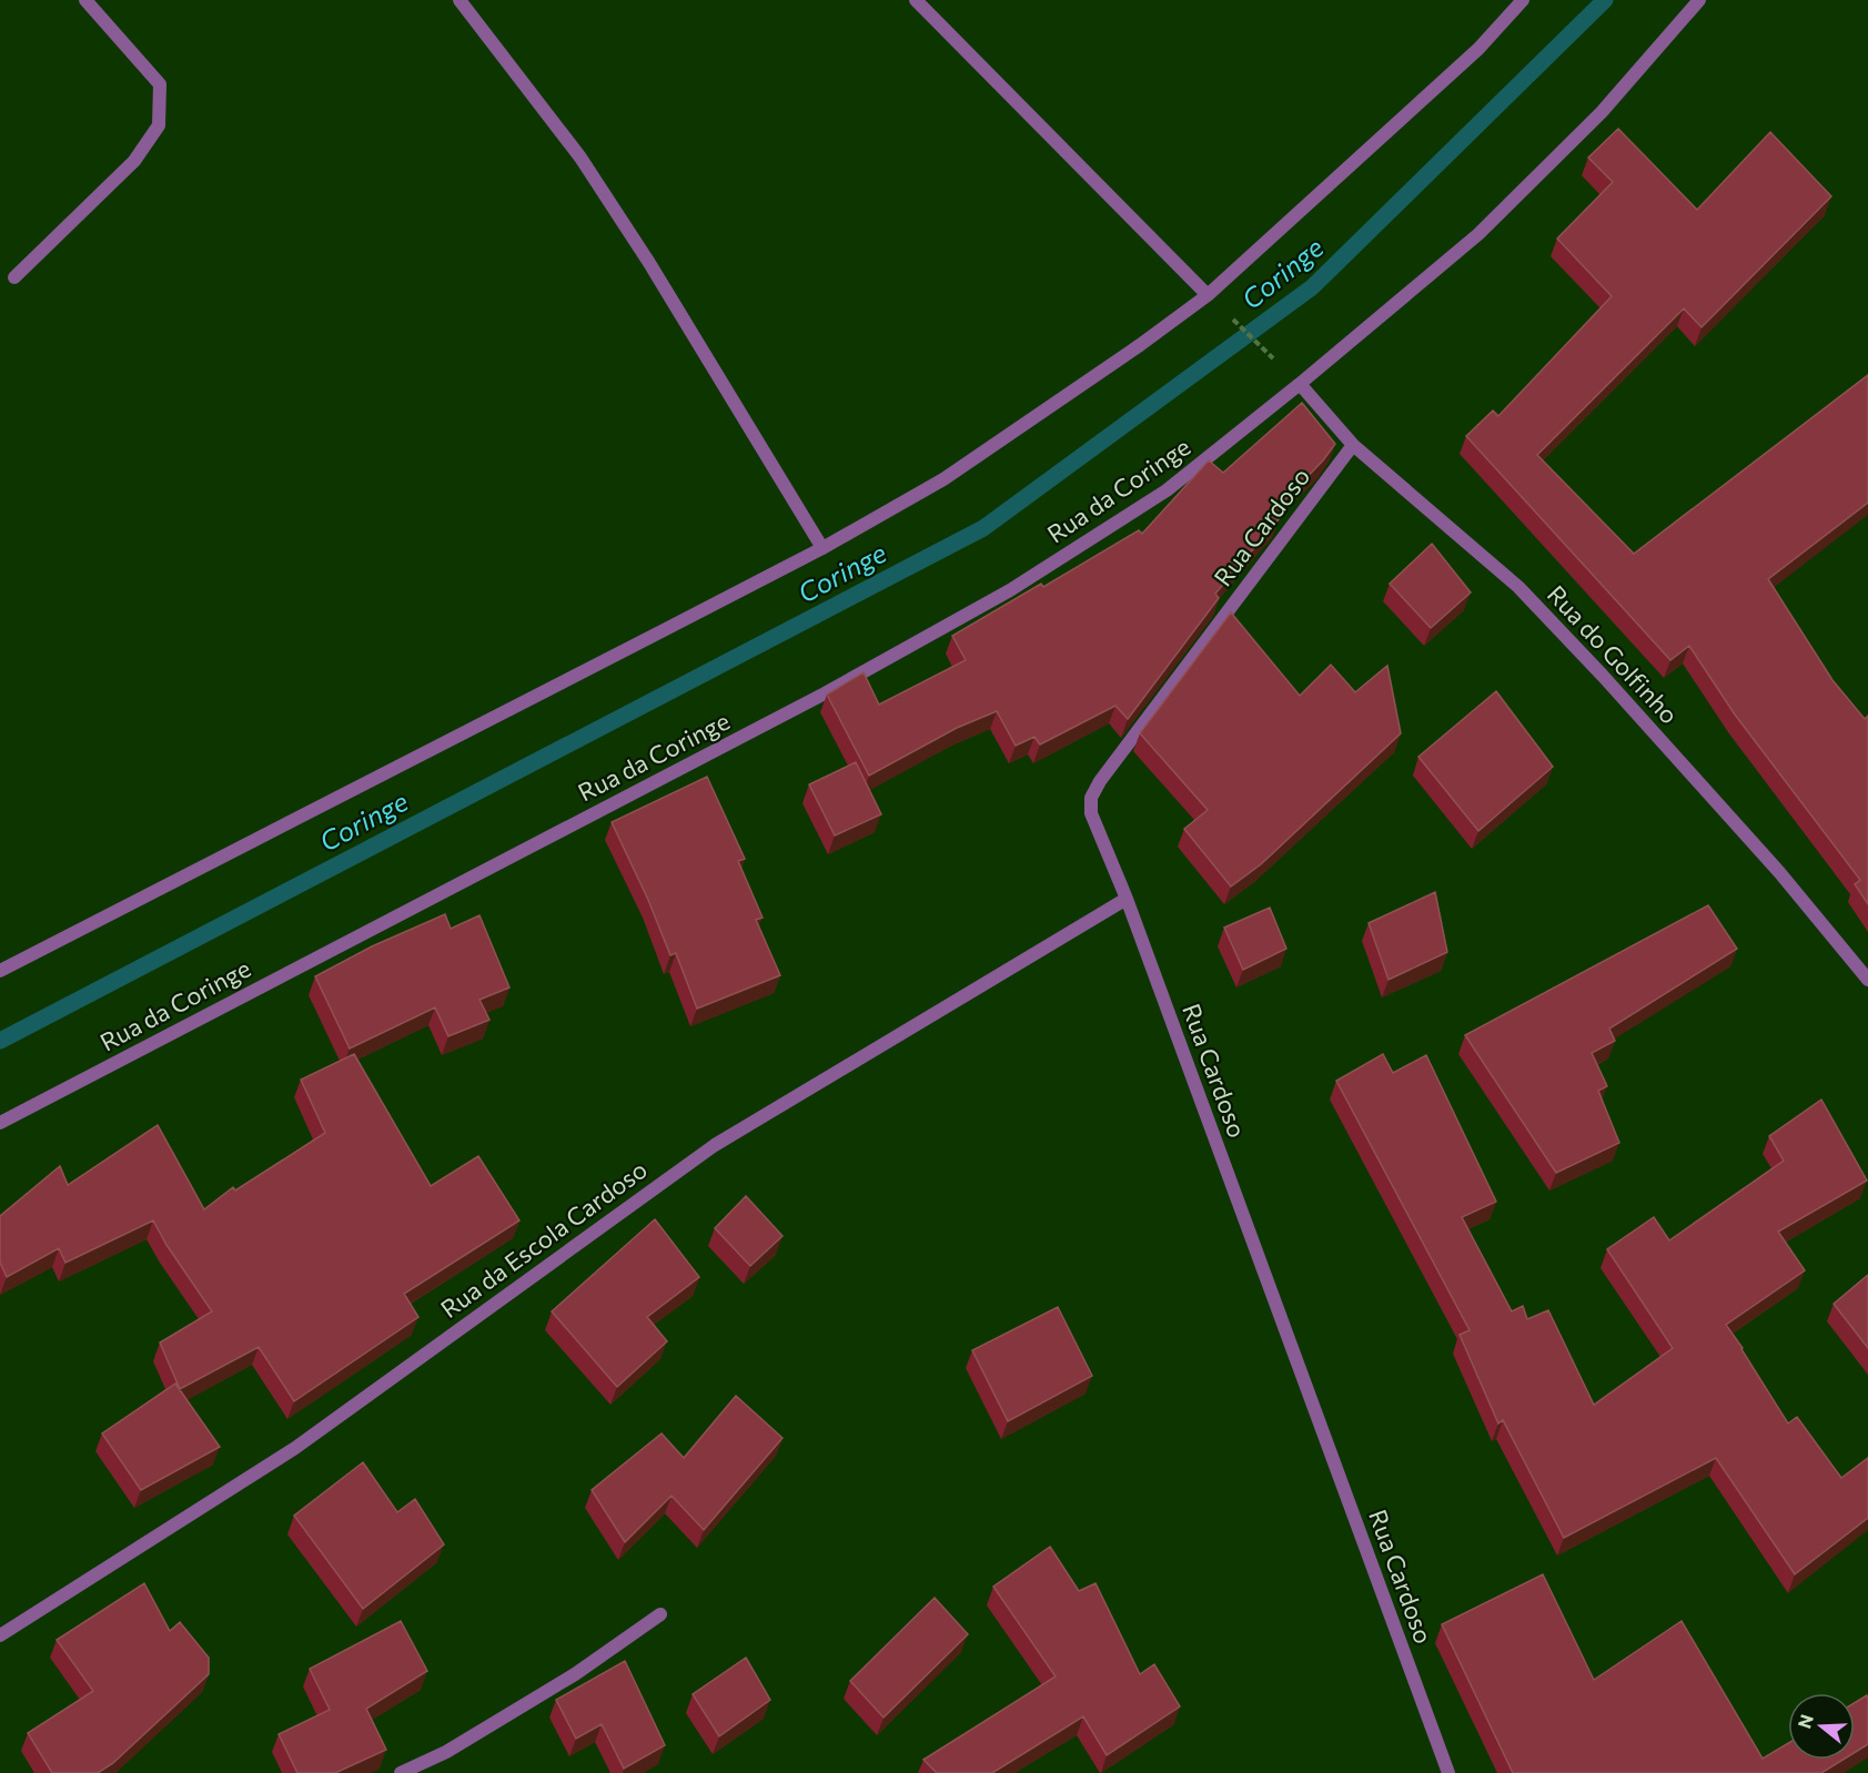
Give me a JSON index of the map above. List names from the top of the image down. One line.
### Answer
{"streets":{"street":["Rua da Coringe","Rua Cardoso","Rua do Golfinho","Rua da Escola Cardoso"]},"crossings":[["Rua da Coringe","Rua do Golfinho"],["Rua Cardoso","Rua do Golfinho"],["Rua Cardoso","Rua da Escola Cardoso"]],"water":["Coringe"],"north":"left"}
